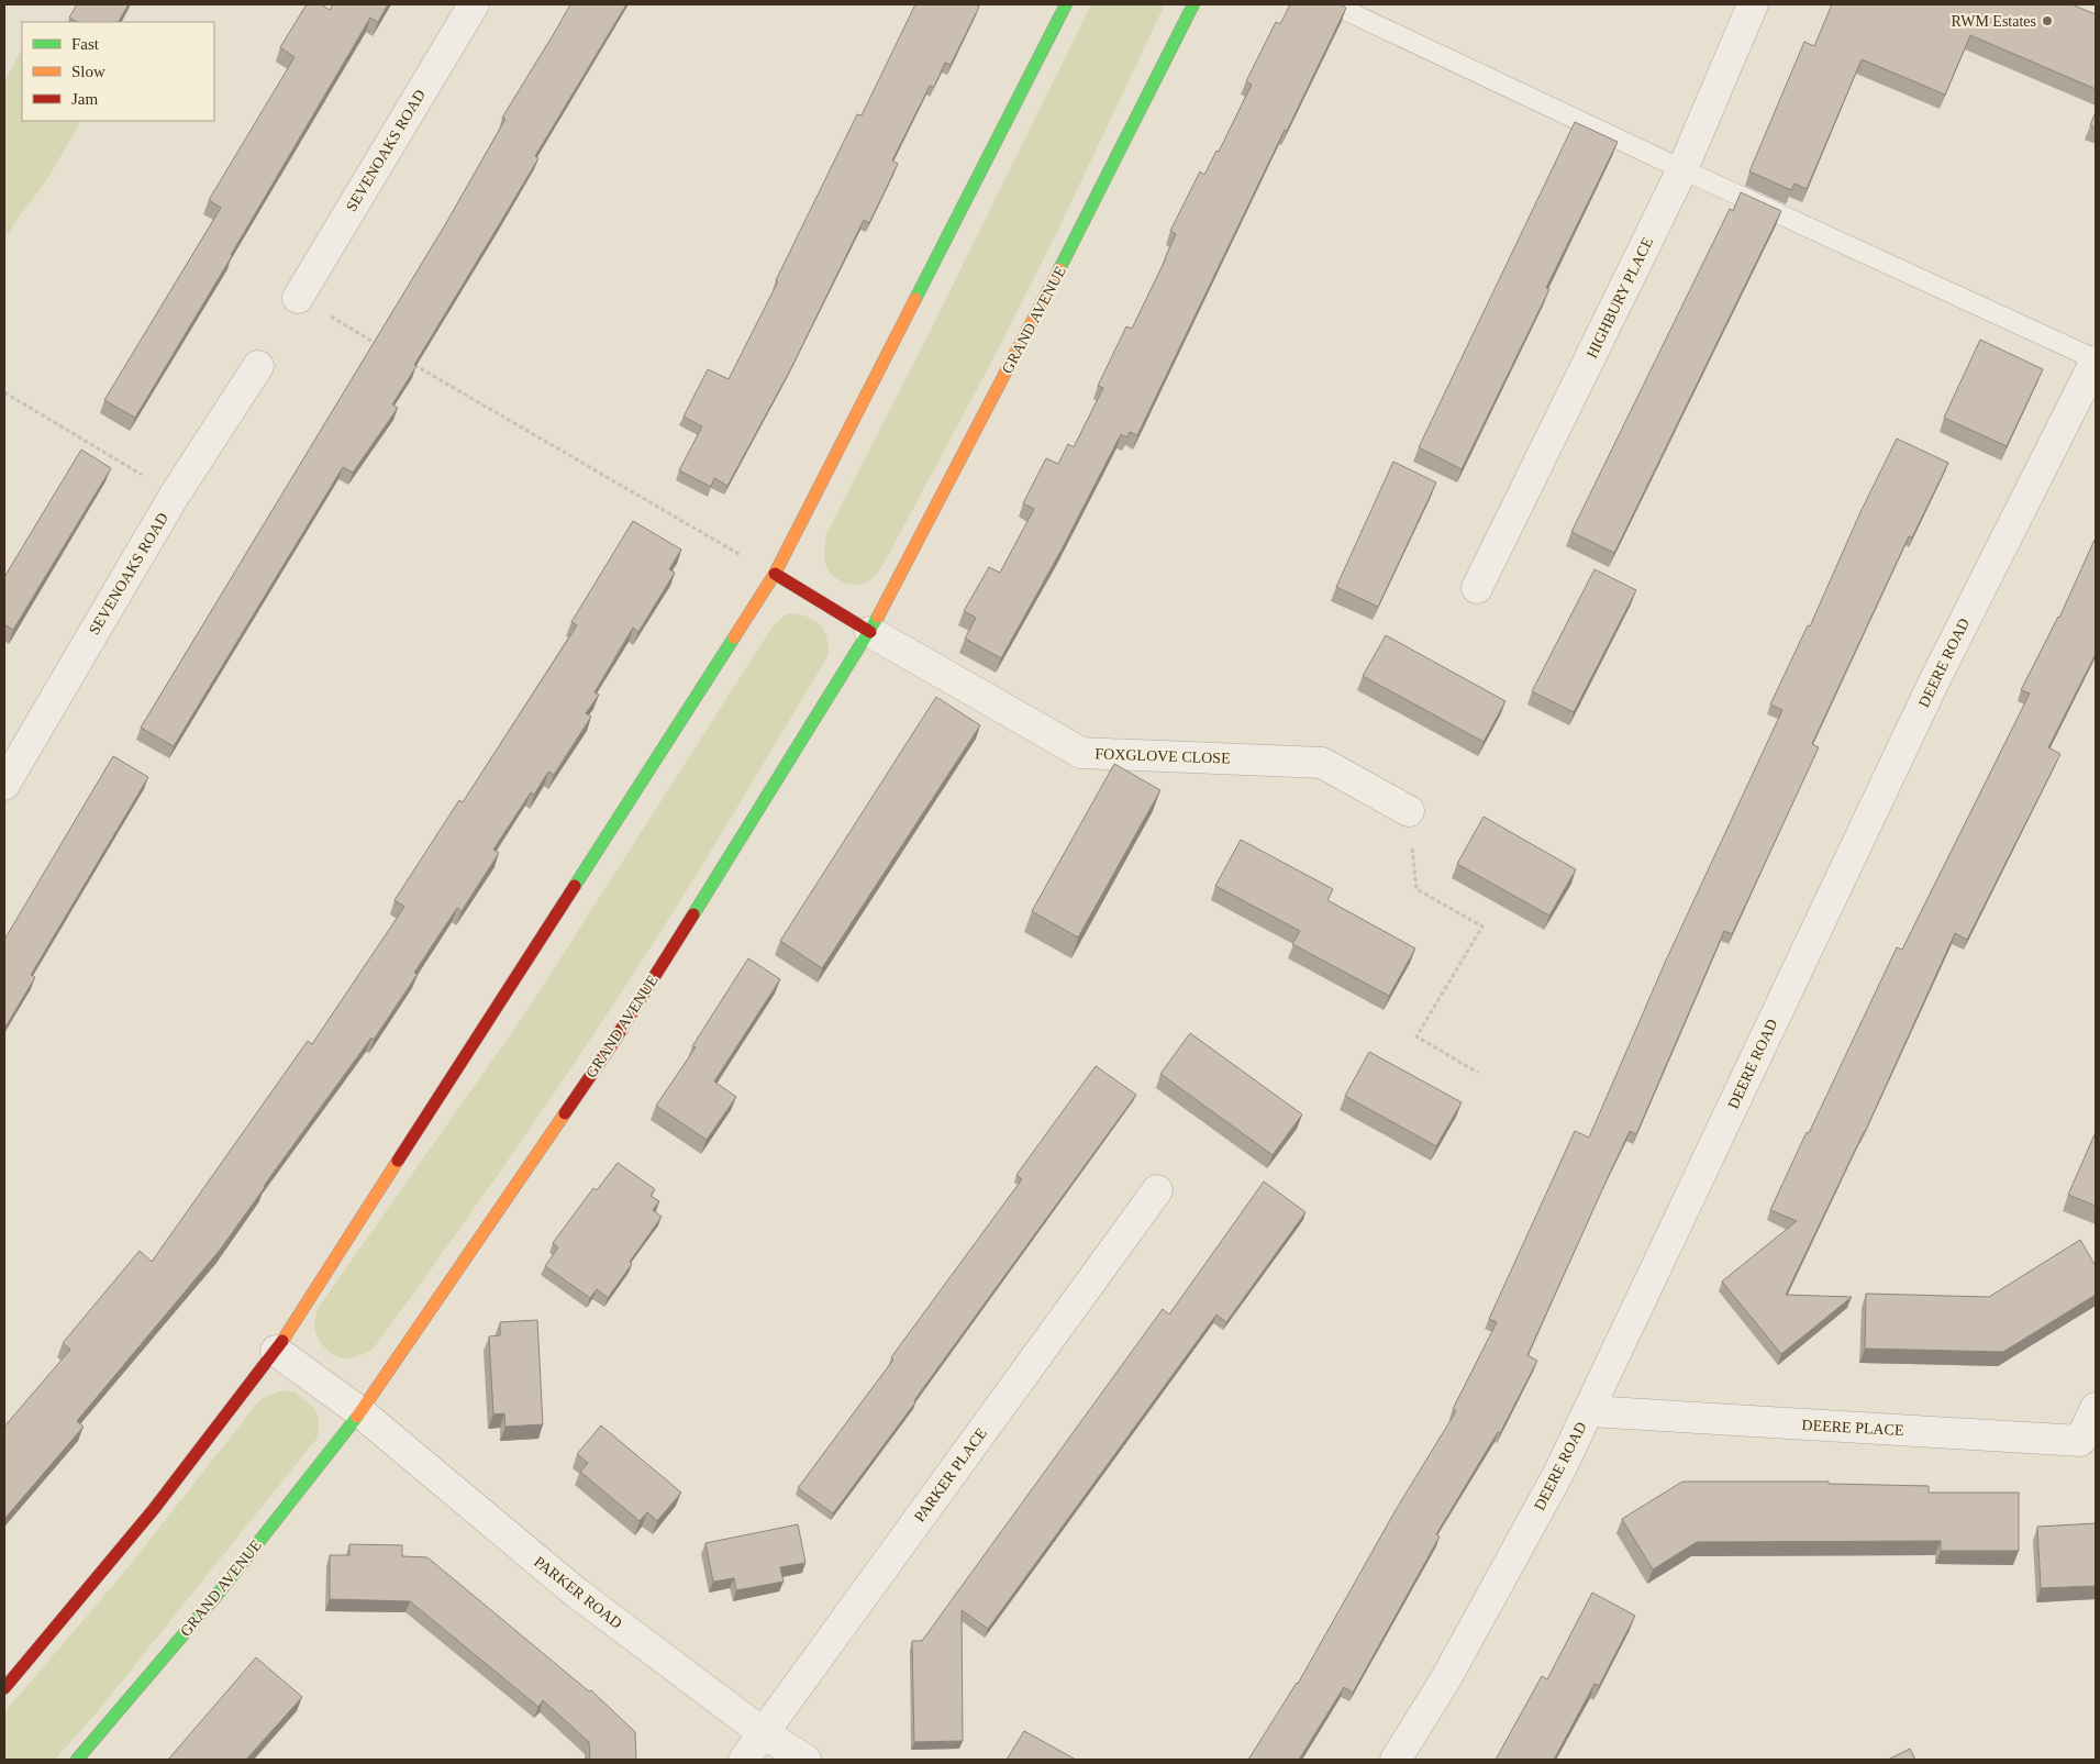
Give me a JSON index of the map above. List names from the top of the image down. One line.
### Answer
{"streets":{"street":["SEVENOAKS ROAD","HIGHBURY PLACE","GRAND AVENUE","DEERE ROAD","FOXGLOVE CLOSE","DEERE PLACE","PARKER PLACE","PARKER ROAD"]},"crossings":[["GRAND AVENUE","FOXGLOVE CLOSE"],["GRAND AVENUE","PARKER ROAD"],["DEERE ROAD","DEERE PLACE"],["PARKER PLACE","PARKER ROAD"]],"places":["RWM Estates"],"legend":["Fast","Slow","Jam"]}
